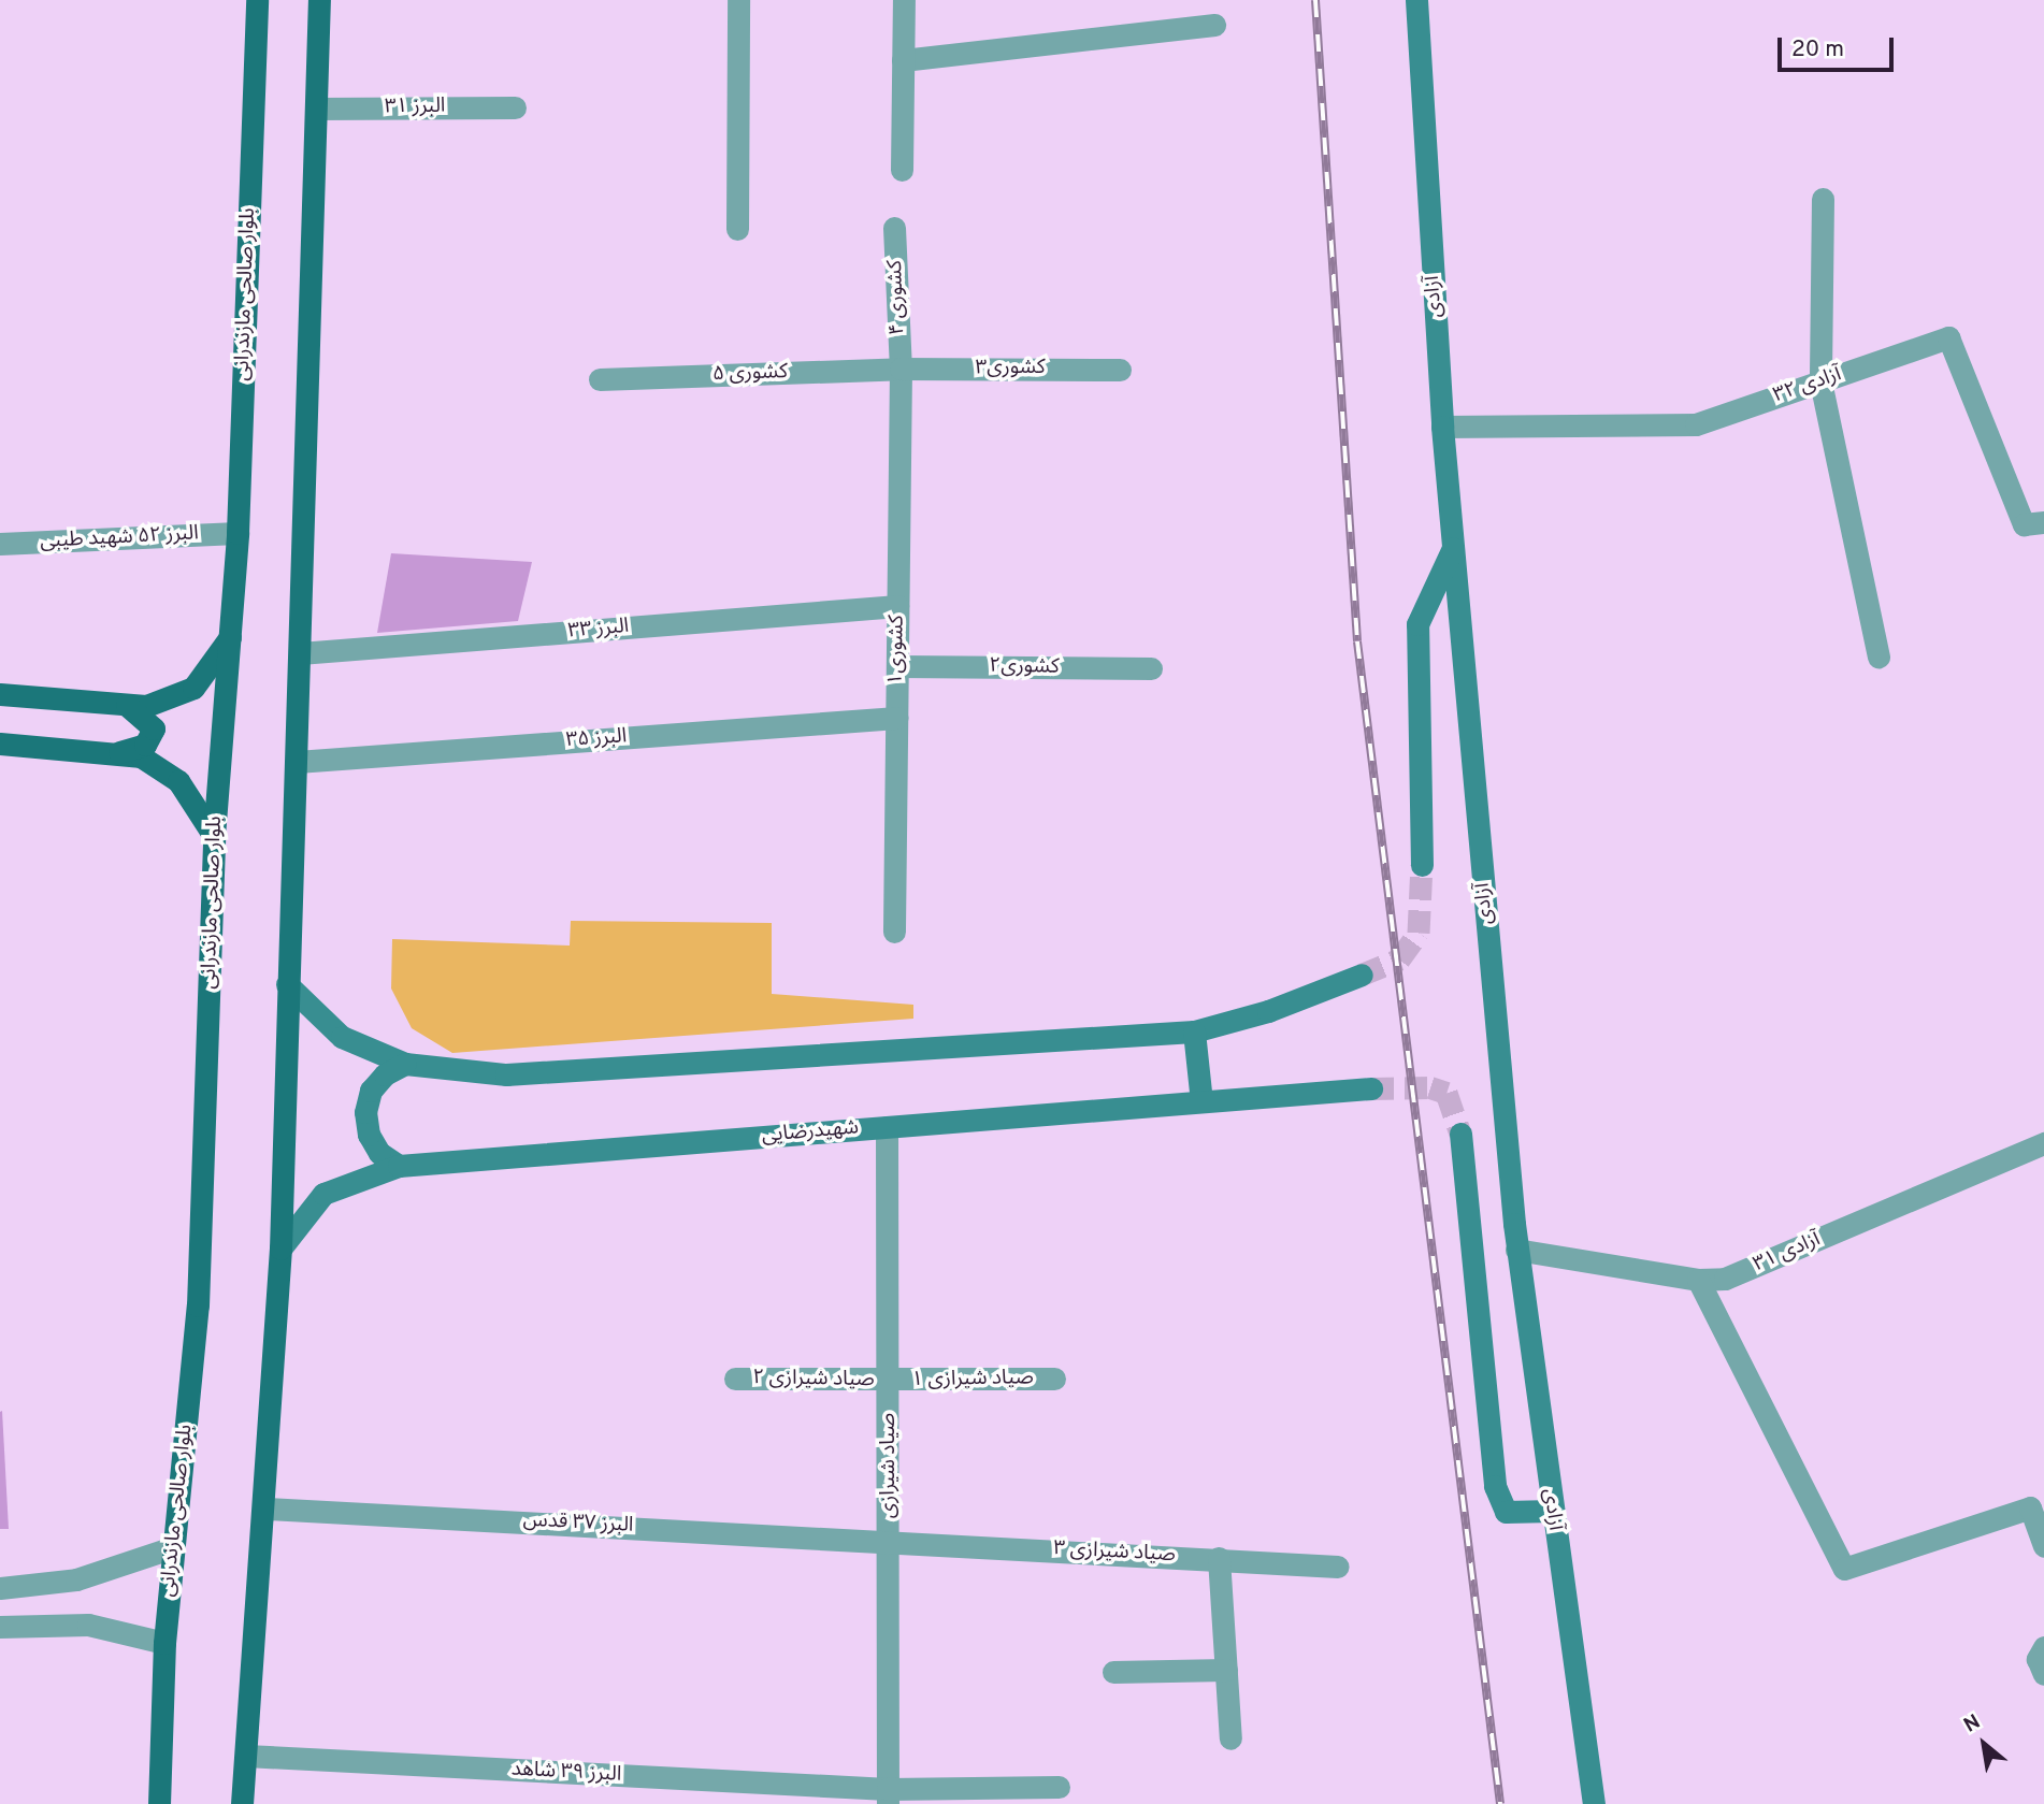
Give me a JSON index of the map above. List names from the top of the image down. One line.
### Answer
{"streets":{"main road":["بلوار صالحی مازندرانی","آزادی","شهیدرضایی"],"street":["البرز ۳۱","کشوری ۴","کشوری۳","کشوری ۵","آزادی ۳۲","البرز ۵۲ شهید طیبی","البرز ۳۳","کشوری۱","کشوری۲","البرز ۳۵","آزادی ۳۱","صیاد شیرازی ۲","صیاد شیرازی ۱","صیاد شیرازی","البرز ۳۷ قدس","صیاد شیرازی ۳","البرز ۳۹ شاهد"]},"crossings":[["بلوار صالحی مازندرانی","البرز ۵۲ شهید طیبی"],["آزادی","آزادی ۳۲"],["آزادی","آزادی ۳۱"],["کشوری ۴","کشوری۳"],["کشوری ۴","کشوری ۵"],["کشوری ۴","کشوری۱"],["کشوری۳","کشوری ۵"],["کشوری۳","کشوری۱"],["کشوری ۵","کشوری۱"],["البرز ۳۳","کشوری۱"],["کشوری۱","کشوری۲"],["کشوری۱","البرز ۳۵"],["شهیدرضایی","صیاد شیرازی"],["صیاد شیرازی ۲","صیاد شیرازی ۱"],["صیاد شیرازی ۲","صیاد شیرازی"],["صیاد شیرازی ۱","صیاد شیرازی"],["صیاد شیرازی","البرز ۳۷ قدس"],["صیاد شیرازی","صیاد شیرازی ۳"],["صیاد شیرازی","البرز ۳۹ شاهد"],["البرز ۳۷ قدس","صیاد شیرازی ۳"]],"scale_bar":"20 m","north":"top left"}
